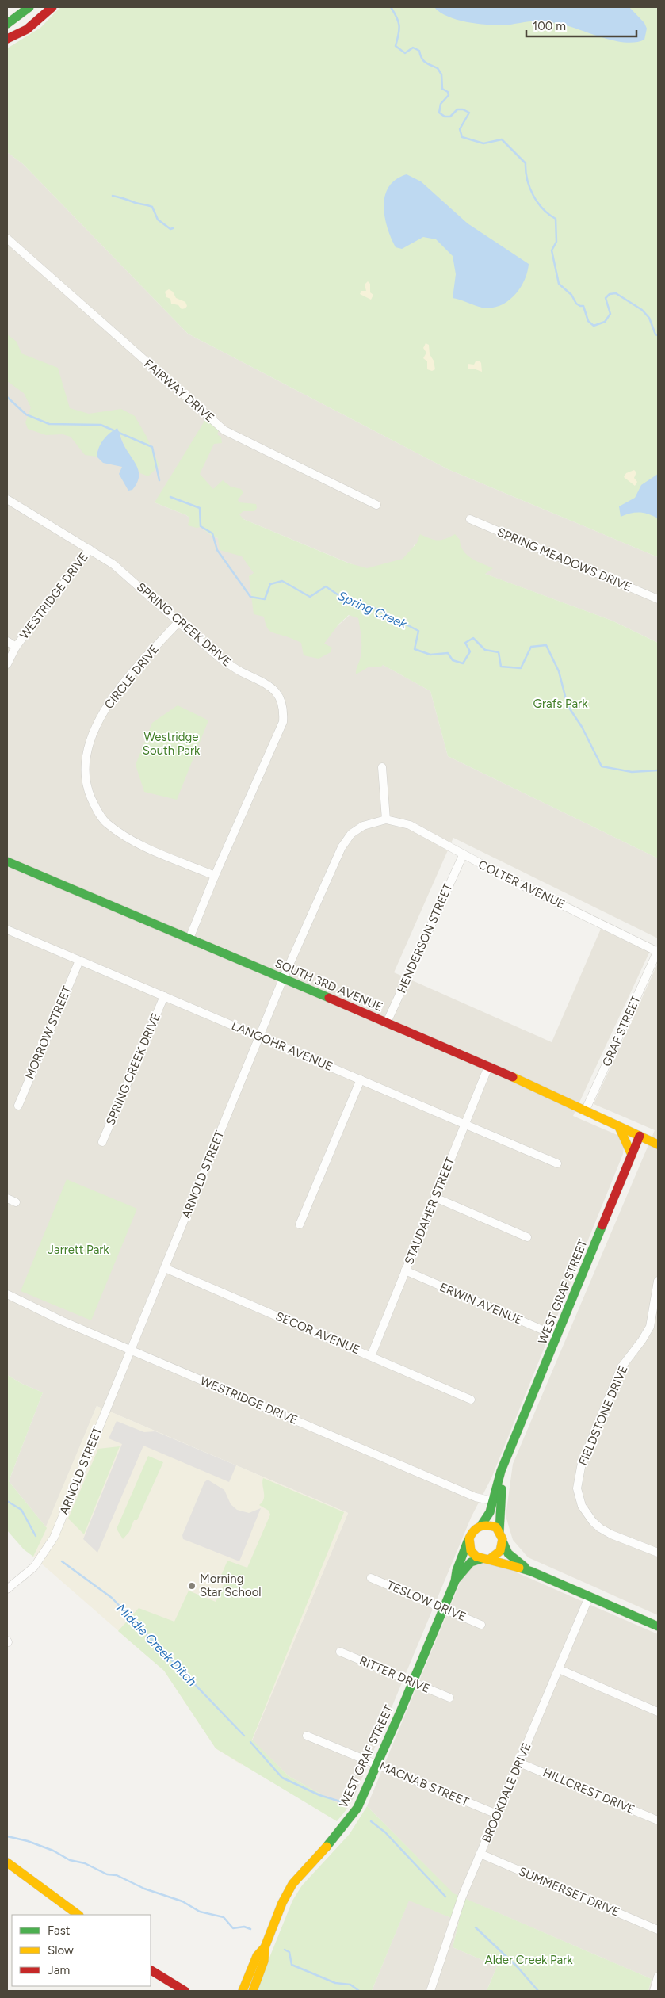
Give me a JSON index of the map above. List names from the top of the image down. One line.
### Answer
{"streets":{"main road":["SOUTH 3RD AVENUE","WEST GRAF STREET"],"street":["FAIRWAY DRIVE","SPRING MEADOWS DRIVE","WESTRIDGE DRIVE","SPRING CREEK DRIVE","CIRCLE DRIVE","COLTER AVENUE","HENDERSON STREET","GRAF STREET","MORROW STREET","LANGOHR AVENUE","ARNOLD STREET","STAUDAHER STREET","ERWIN AVENUE","SECOR AVENUE","FIELDSTONE DRIVE","TESLOW DRIVE","RITTER DRIVE","MACNAB STREET","HILLCREST DRIVE","BROOKDALE DRIVE","SUMMERSET DRIVE"]},"crossings":[["WESTRIDGE DRIVE","SPRING CREEK DRIVE"],["WESTRIDGE DRIVE","ARNOLD STREET"],["WESTRIDGE DRIVE","WEST GRAF STREET"],["SPRING CREEK DRIVE","CIRCLE DRIVE"],["SPRING CREEK DRIVE","SOUTH 3RD AVENUE"],["SPRING CREEK DRIVE","LANGOHR AVENUE"],["COLTER AVENUE","HENDERSON STREET"],["COLTER AVENUE","GRAF STREET"],["COLTER AVENUE","ARNOLD STREET"],["HENDERSON STREET","SOUTH 3RD AVENUE"],["SOUTH 3RD AVENUE","GRAF STREET"],["SOUTH 3RD AVENUE","ARNOLD STREET"],["SOUTH 3RD AVENUE","STAUDAHER STREET"],["SOUTH 3RD AVENUE","WEST GRAF STREET"],["MORROW STREET","LANGOHR AVENUE"],["LANGOHR AVENUE","ARNOLD STREET"],["LANGOHR AVENUE","STAUDAHER STREET"],["ARNOLD STREET","SECOR AVENUE"],["STAUDAHER STREET","ERWIN AVENUE"],["STAUDAHER STREET","SECOR AVENUE"],["WEST GRAF STREET","ERWIN AVENUE"],["WEST GRAF STREET","TESLOW DRIVE"],["WEST GRAF STREET","RITTER DRIVE"],["WEST GRAF STREET","MACNAB STREET"],["MACNAB STREET","BROOKDALE DRIVE"],["HILLCREST DRIVE","BROOKDALE DRIVE"],["BROOKDALE DRIVE","SUMMERSET DRIVE"]],"water":["Spring Creek","Middle Creek Ditch"],"parks":["Grafs Park","Westridge South Park","Jarrett Park","Alder Creek Park"],"places":["Morning Star School"],"legend":["Fast","Slow","Jam"],"scale_bar":"100 m"}
